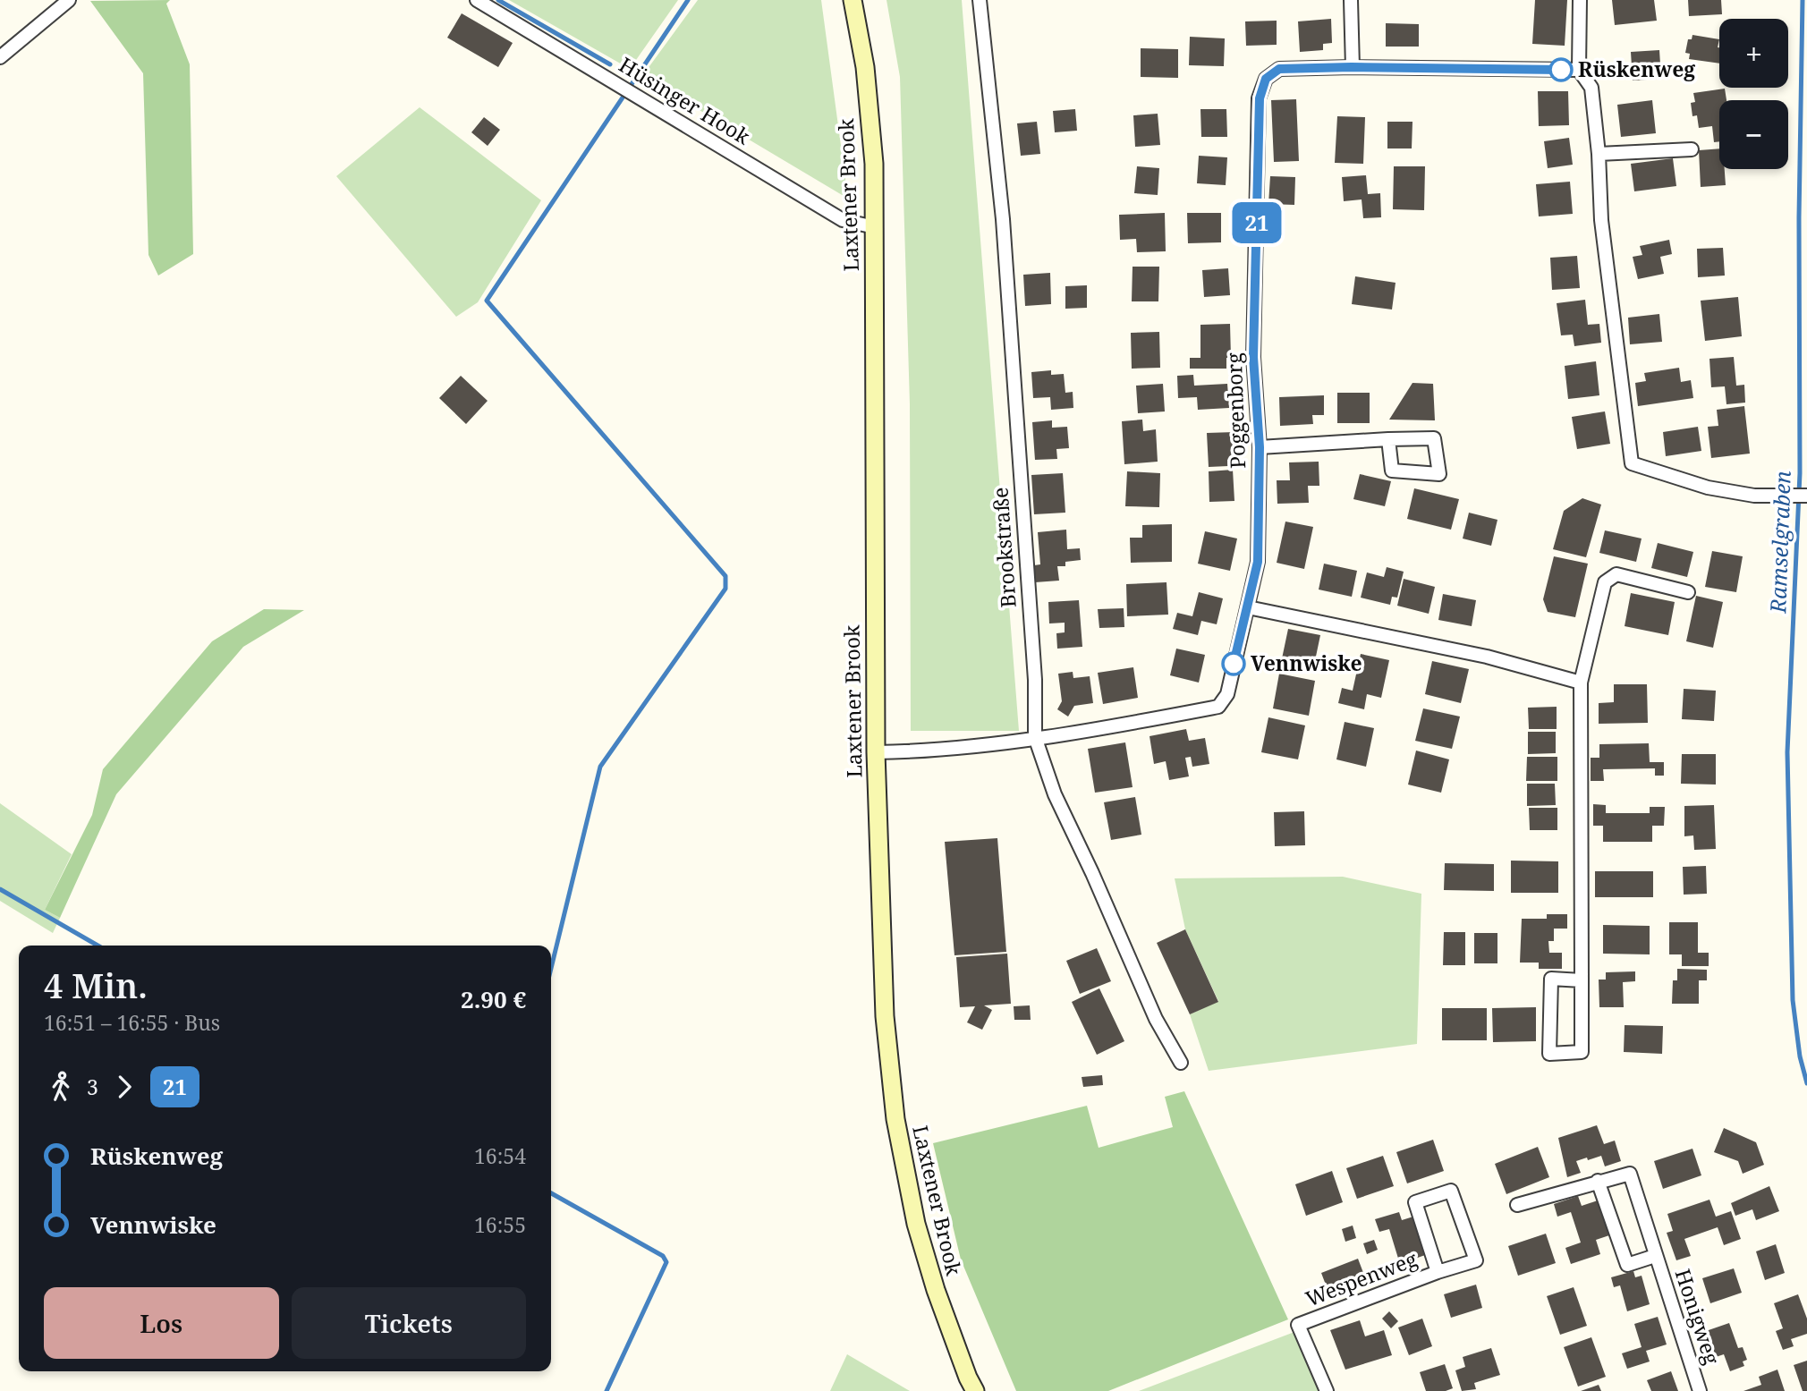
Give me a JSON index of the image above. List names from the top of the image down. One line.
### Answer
{"streets":{"street":["Hüsinger Hook","Laxtener Brook","Poggenborg","Brookstraße","Wespenweg","Honigweg"]},"crossings":[["Hüsinger Hook","Laxtener Brook"],["Laxtener Brook","Poggenborg"],["Poggenborg","Brookstraße"]],"water":["Ramselgraben"],"places":["Rüskenweg","Vennwiske"],"lines":["bus line 21"],"page":{"on_map":"21","map_buttons":["+","−"],"heading":["4 Min.","16:51 – 16:55 · Bus","2.90 €"],"legs":["3","21"],"list":[{"name":"Rüskenweg","value":"16:54"},{"name":"Vennwiske","value":"16:55"}],"buttons":["Los","Tickets"]}}
